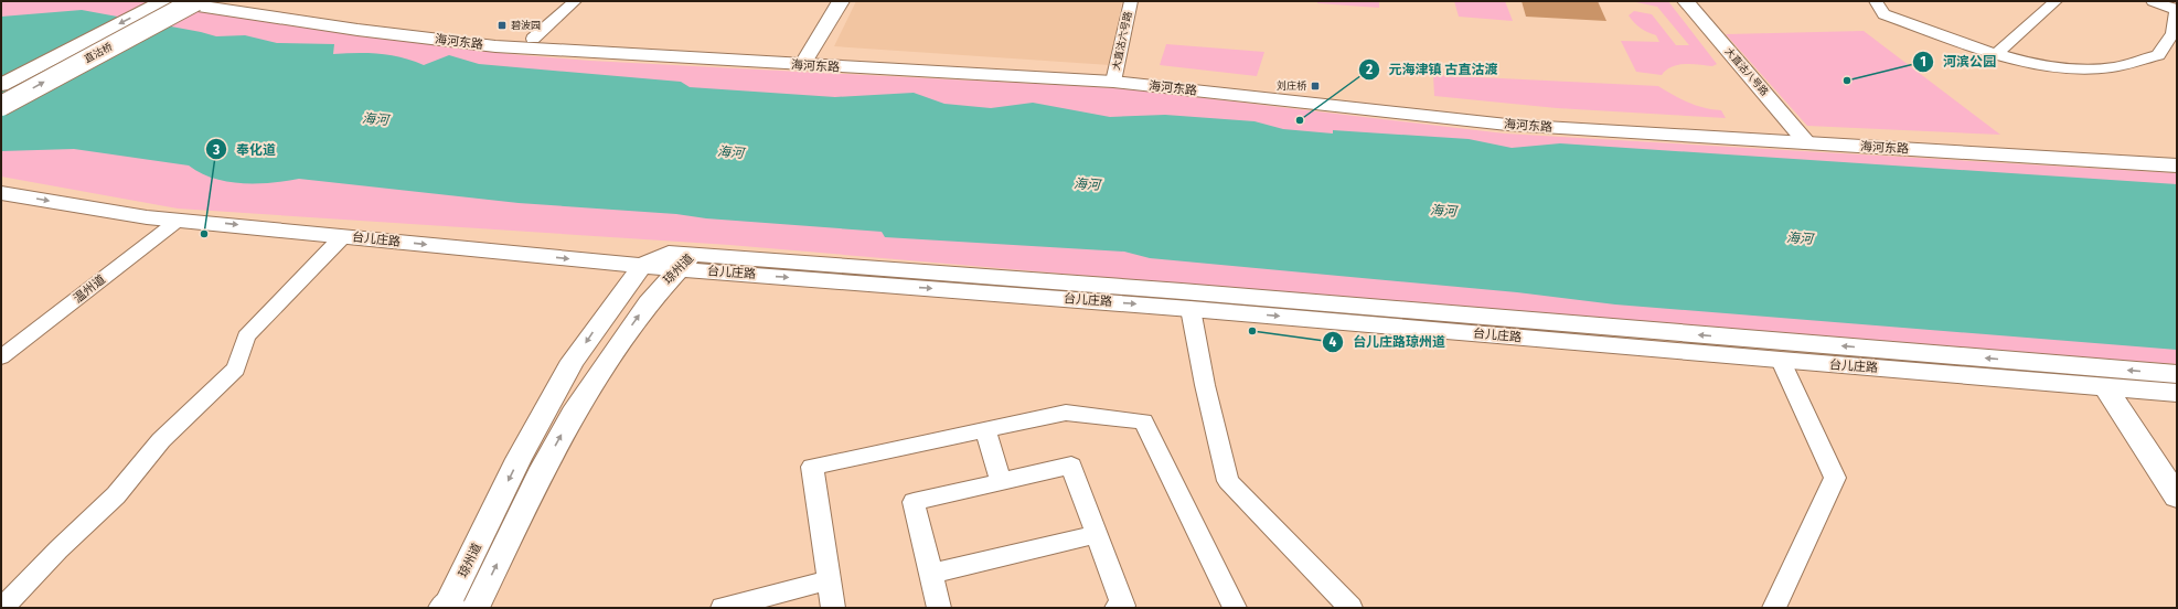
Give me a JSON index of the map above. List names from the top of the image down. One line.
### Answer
{"streets":{"main road":["海河东路","直沽桥"],"street":["大直沽六号路","大直沽八号路","台儿庄路","琼州道","温州道"]},"crossings":[["大直沽六号路","海河东路"],["海河东路","大直沽八号路"],["台儿庄路","琼州道"],["台儿庄路","温州道"]],"water":["海河"],"places":{"transit":["碧波园","刘庄桥"],"other":["河滨公园","元海津镇 古直沽渡","奉化道","台儿庄路琼州道"]}}
